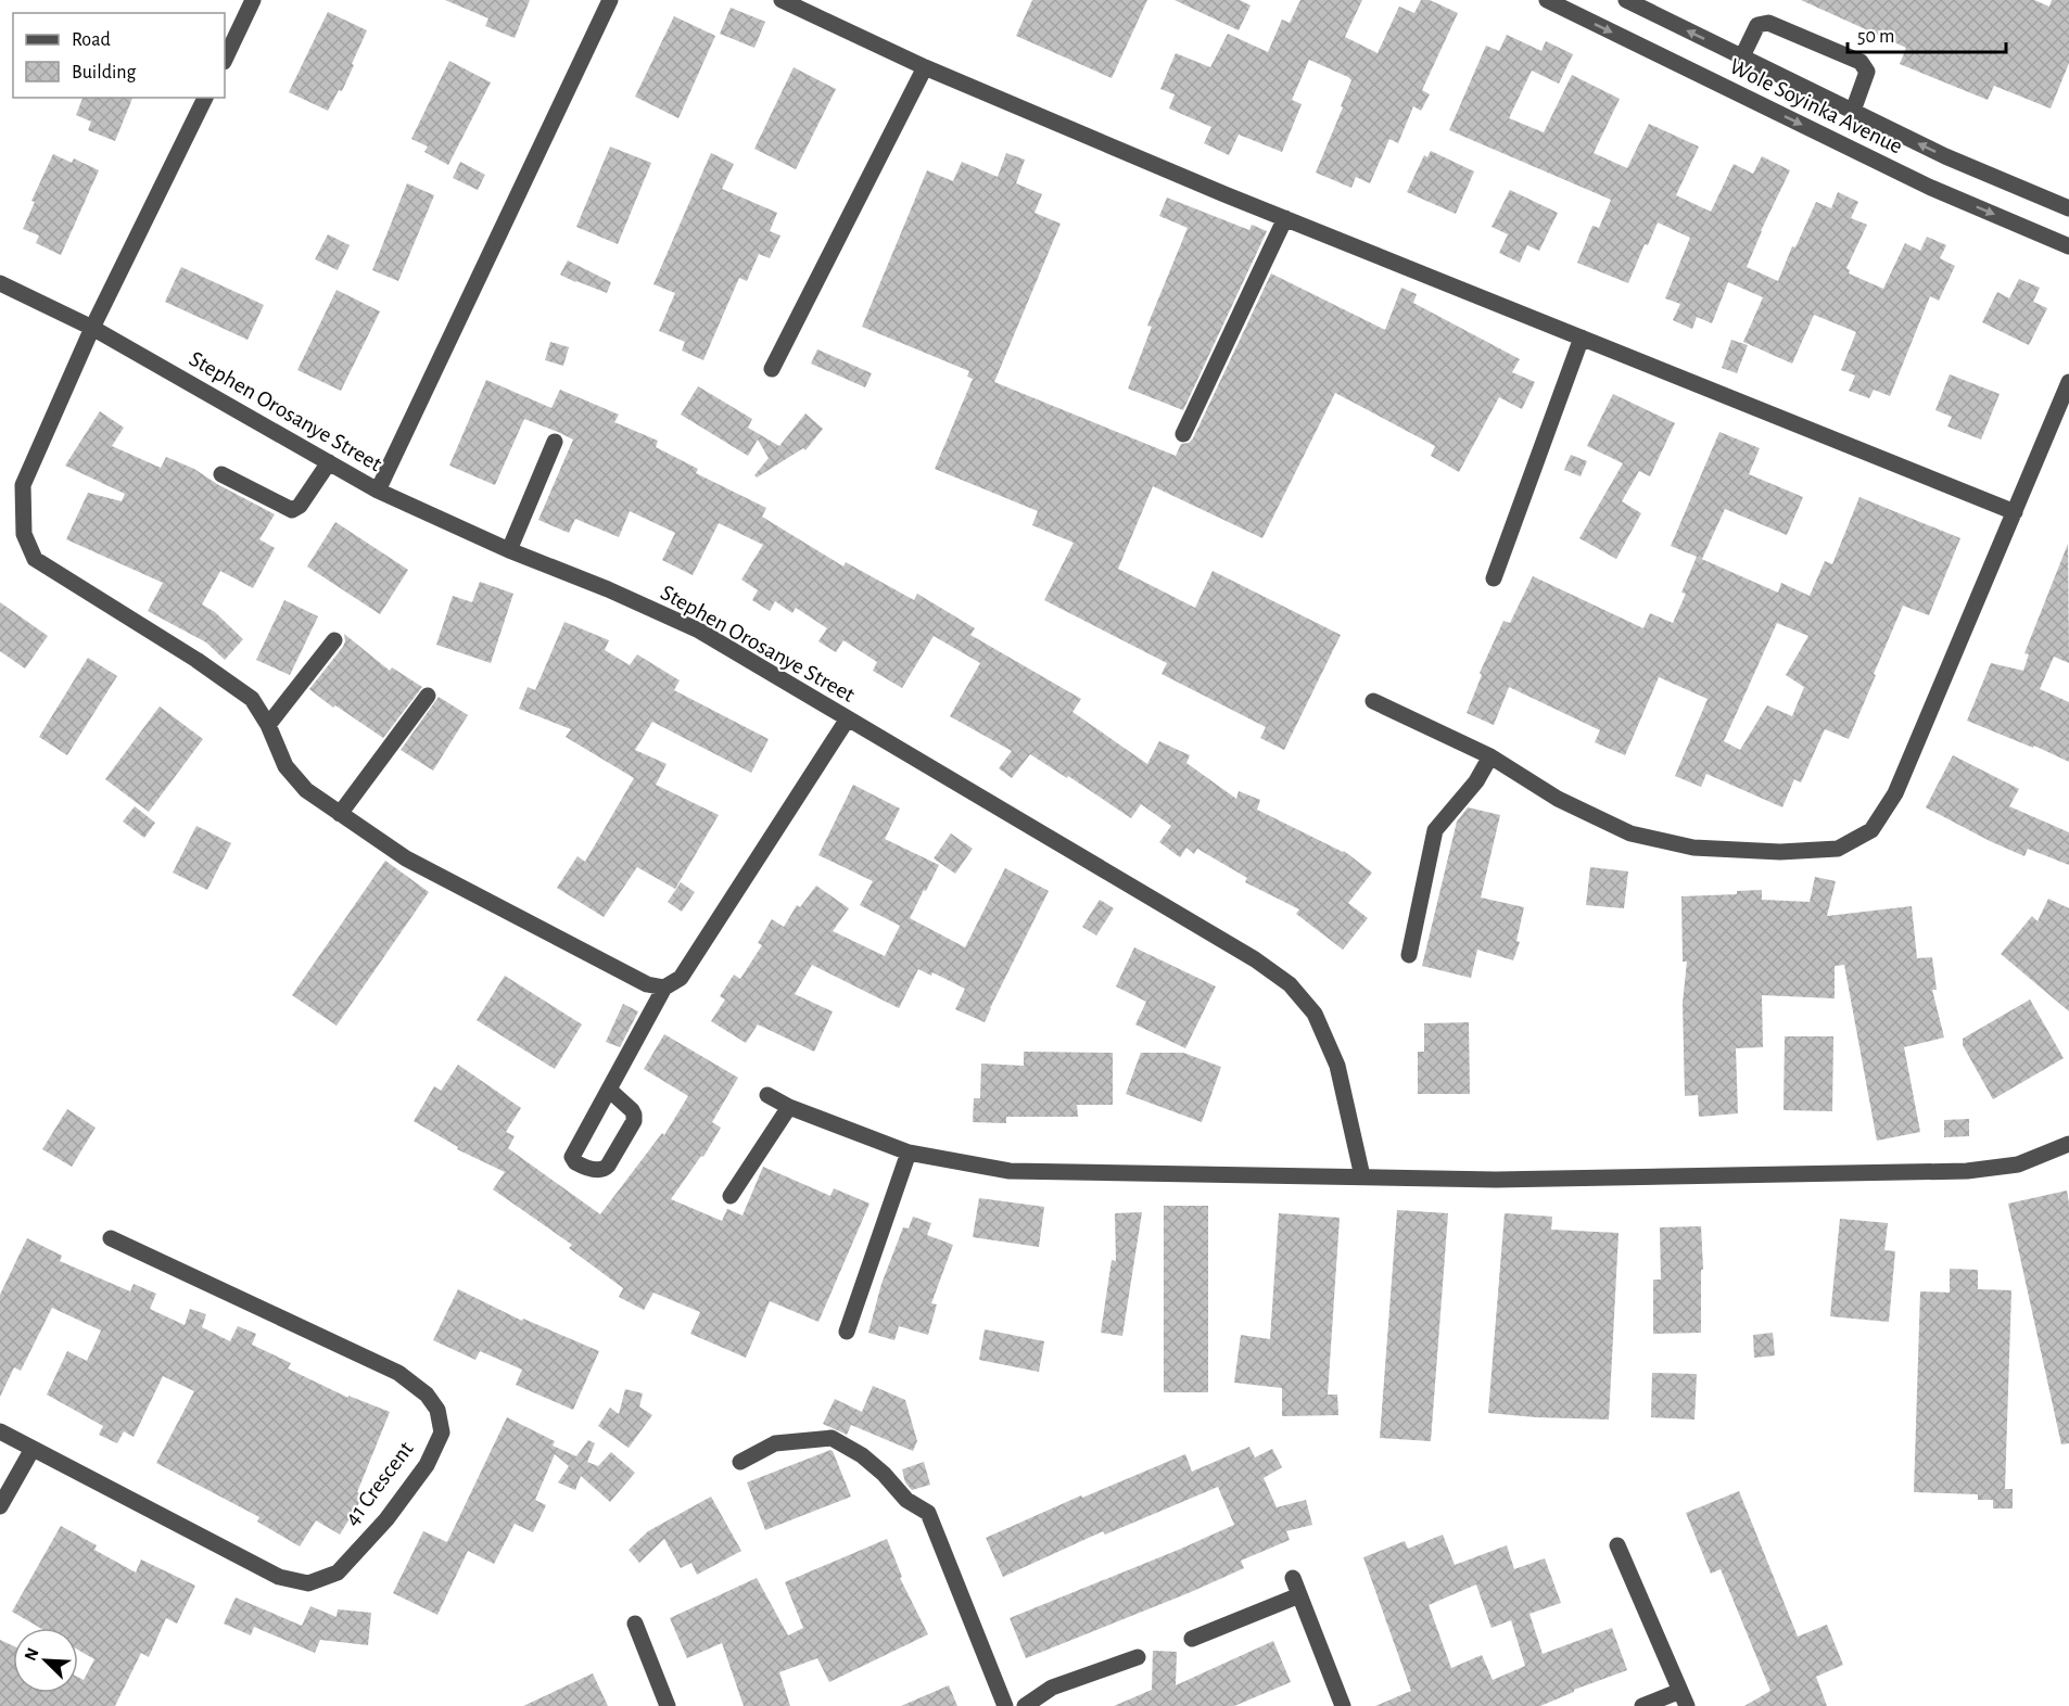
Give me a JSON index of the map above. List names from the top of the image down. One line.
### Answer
{"streets":{"street":["Wole Soyinka Avenue","Stephen Orosanye Street","41 Crescent"]},"legend":["Road","Building"],"scale_bar":"50 m","north":"top left"}
